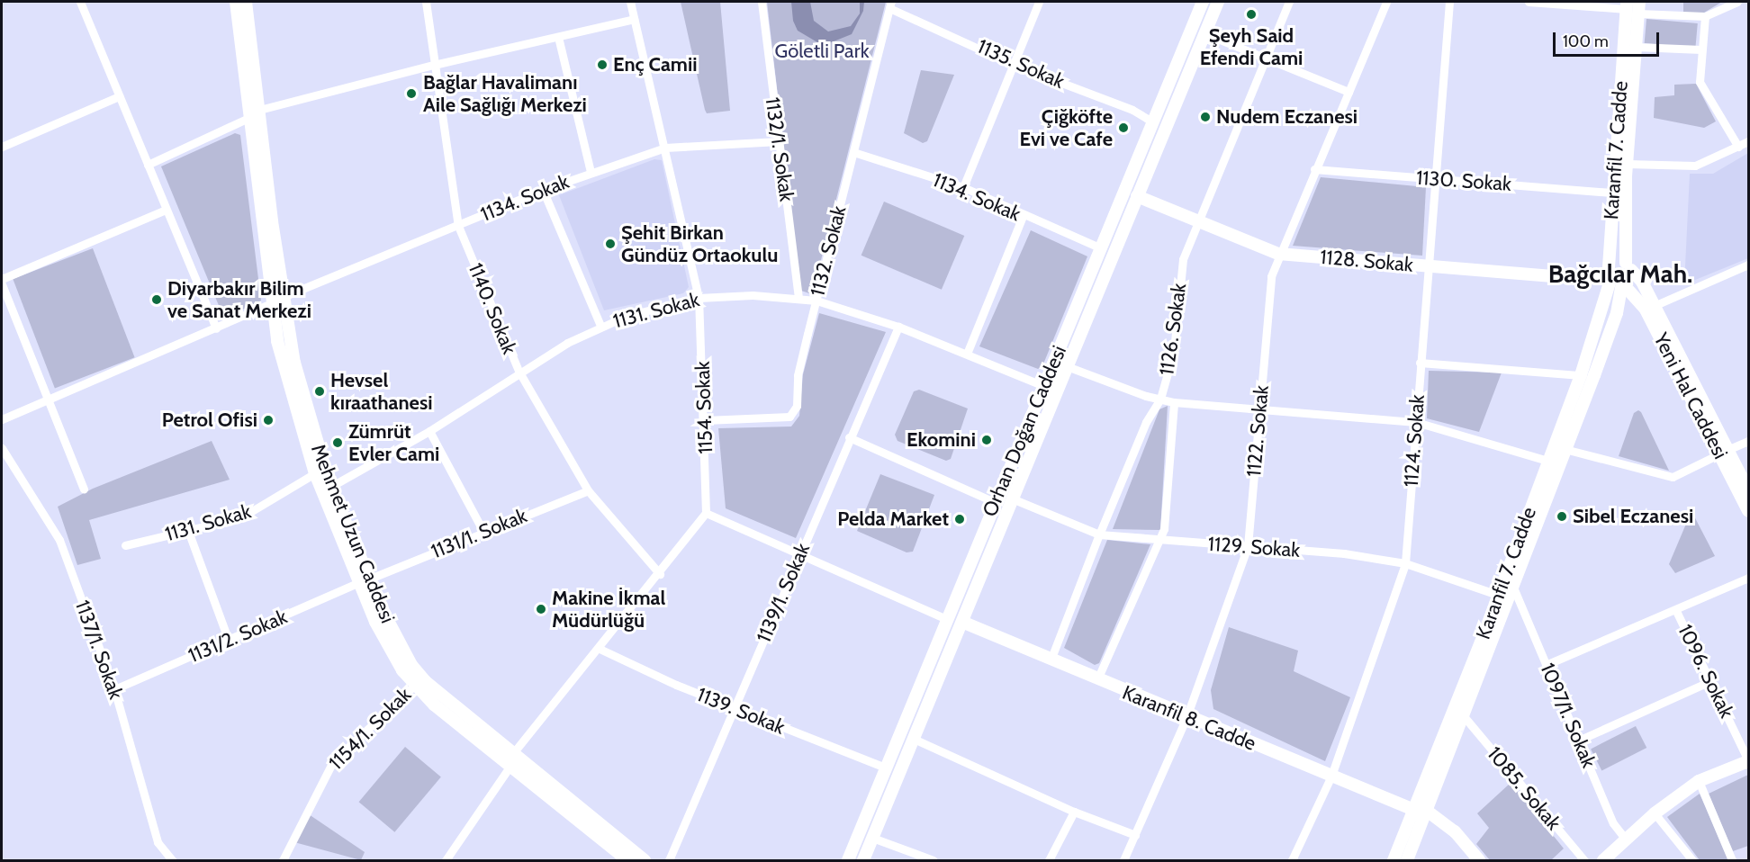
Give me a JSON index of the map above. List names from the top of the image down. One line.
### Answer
{"streets":{"main road":["Karanfil 7. Cadde","1128. Sokak","Yeni Hal Caddesi","Orhan Doğan Caddesi","Mehmet Uzun Caddesi","Karanfil 8. Cadde"],"street":["1135. Sokak","1132/1. Sokak","1130. Sokak","1134. Sokak","1132. Sokak","1140. Sokak","1131. Sokak","1126. Sokak","1154. Sokak","1122. Sokak","1124. Sokak","1131/1. Sokak","1129. Sokak","1139/1. Sokak","1131/2. Sokak","1137/1. Sokak","1096. Sokak","1139. Sokak","1097/1. Sokak","1154/1. Sokak","1085. Sokak"]},"crossings":[["1135. Sokak","1132. Sokak"],["1135. Sokak","Orhan Doğan Caddesi"],["1132/1. Sokak","1134. Sokak"],["1132/1. Sokak","1131. Sokak"],["Karanfil 7. Cadde","1130. Sokak"],["Karanfil 7. Cadde","1128. Sokak"],["Karanfil 7. Cadde","Yeni Hal Caddesi"],["Karanfil 7. Cadde","1129. Sokak"],["Karanfil 7. Cadde","1097/1. Sokak"],["Karanfil 7. Cadde","Karanfil 8. Cadde"],["Karanfil 7. Cadde","1085. Sokak"],["1130. Sokak","1122. Sokak"],["1130. Sokak","1124. Sokak"],["1134. Sokak","1132. Sokak"],["1134. Sokak","1140. Sokak"],["1134. Sokak","1154. Sokak"],["1134. Sokak","Orhan Doğan Caddesi"],["1134. Sokak","Mehmet Uzun Caddesi"],["1132. Sokak","1131. Sokak"],["1132. Sokak","1154. Sokak"],["1128. Sokak","1126. Sokak"],["1128. Sokak","Yeni Hal Caddesi"],["1128. Sokak","1122. Sokak"],["1128. Sokak","1124. Sokak"],["1140. Sokak","1131. Sokak"],["1140. Sokak","1131/1. Sokak"],["1131. Sokak","1154. Sokak"],["1131. Sokak","Orhan Doğan Caddesi"],["1131. Sokak","Mehmet Uzun Caddesi"],["1131. Sokak","1139/1. Sokak"],["1126. Sokak","1129. Sokak"],["1126. Sokak","Karanfil 8. Cadde"],["Orhan Doğan Caddesi","1139. Sokak"],["1122. Sokak","1129. Sokak"],["1122. Sokak","Karanfil 8. Cadde"],["1124. Sokak","1129. Sokak"],["1124. Sokak","Karanfil 8. Cadde"],["Mehmet Uzun Caddesi","1131/1. Sokak"],["Mehmet Uzun Caddesi","1131/2. Sokak"],["1131/1. Sokak","1131/2. Sokak"],["1139/1. Sokak","1139. Sokak"],["1131/2. Sokak","1137/1. Sokak"]],"districts":["Bağcılar Mah."],"parks":["Göletli Park"],"places":["Şeyh Said Efendi Cami","Enç Camii","Bağlar Havalimanı Aile Sağlığı Merkezi","Nudem Eczanesi","Çiğköfte Evi ve Cafe","Şehit Birkan Gündüz Ortaokulu","Diyarbakır Bilim ve Sanat Merkezi","Hevsel kıraathanesi","Petrol Ofisi","Ekomini","Zümrüt Evler Cami","Sibel Eczanesi","Pelda Market","Makine İkmal Müdürlüğü"],"scale_bar":"100 m"}
